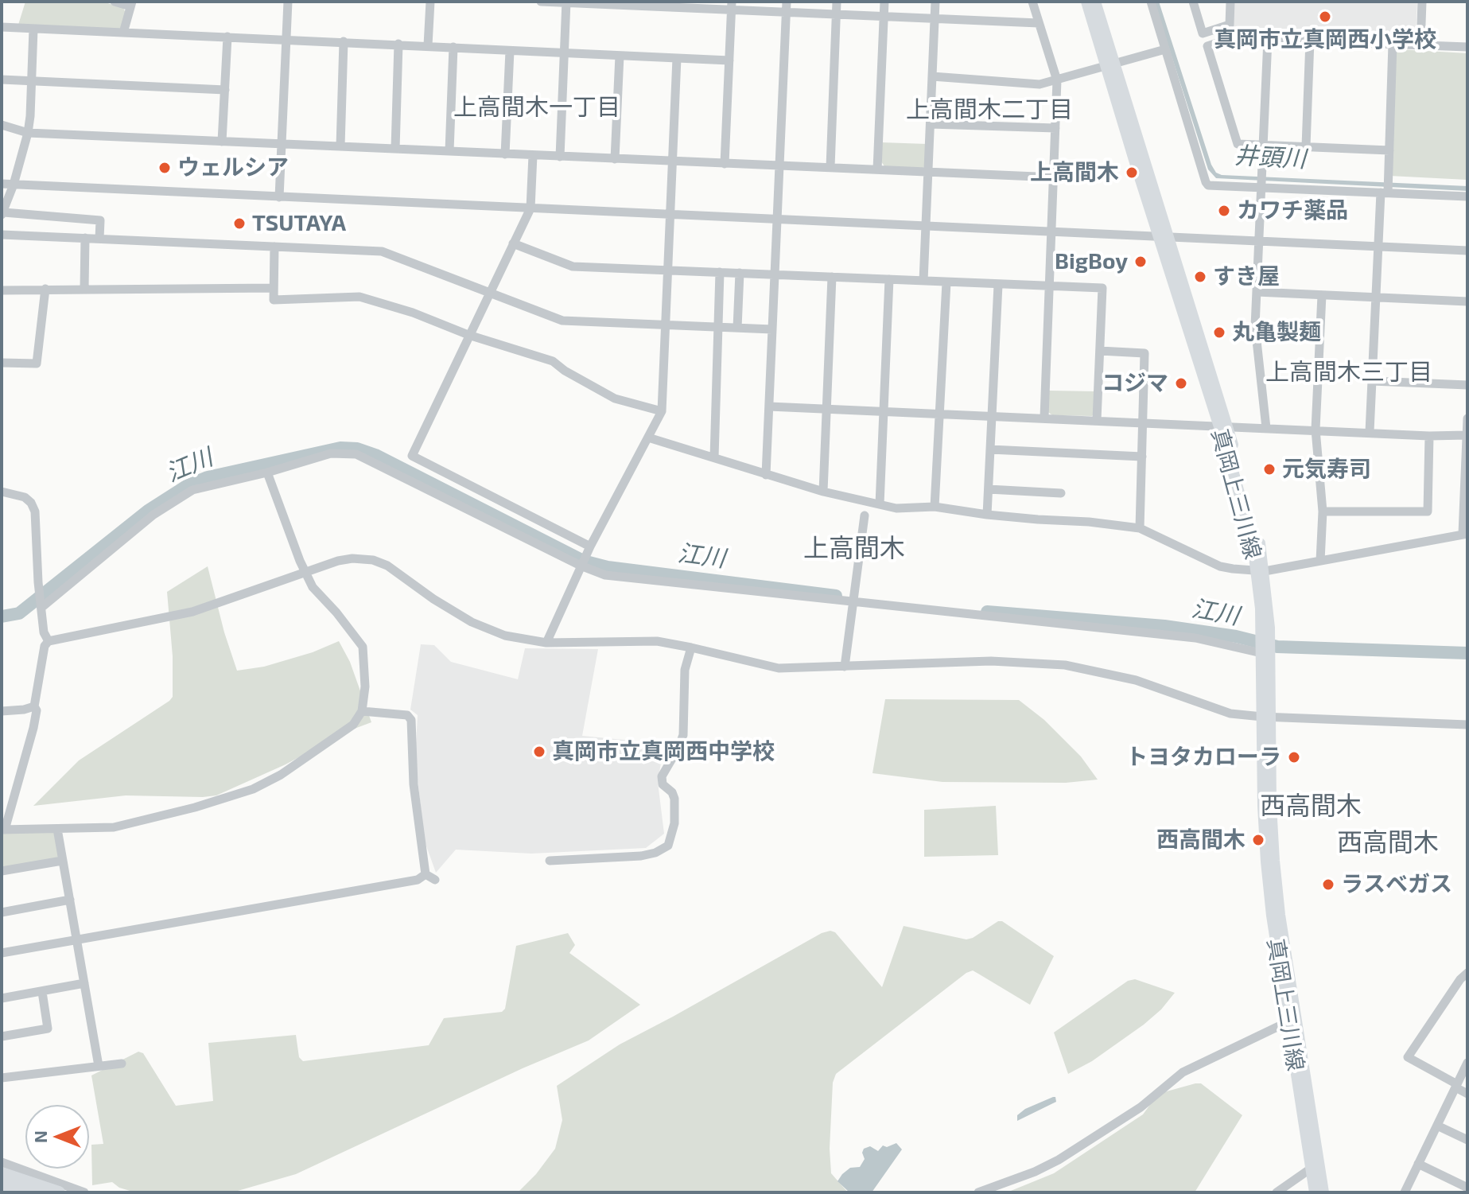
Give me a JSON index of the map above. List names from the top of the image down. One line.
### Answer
{"streets":{"main road":["真岡上三川線"]},"districts":["上高間木一丁目","上高間木二丁目","上高間木三丁目","上高間木","西高間木","西高間木"],"water":["井頭川","江川"],"places":["真岡市立真岡西小学校","ウェルシア","上高間木","カワチ薬品","TSUTAYA","BigBoy","すき屋","丸亀製麺","コジマ","元気寿司","真岡市立真岡西中学校","トヨタカローラ","西高間木","ラスベガス"],"north":"left"}
